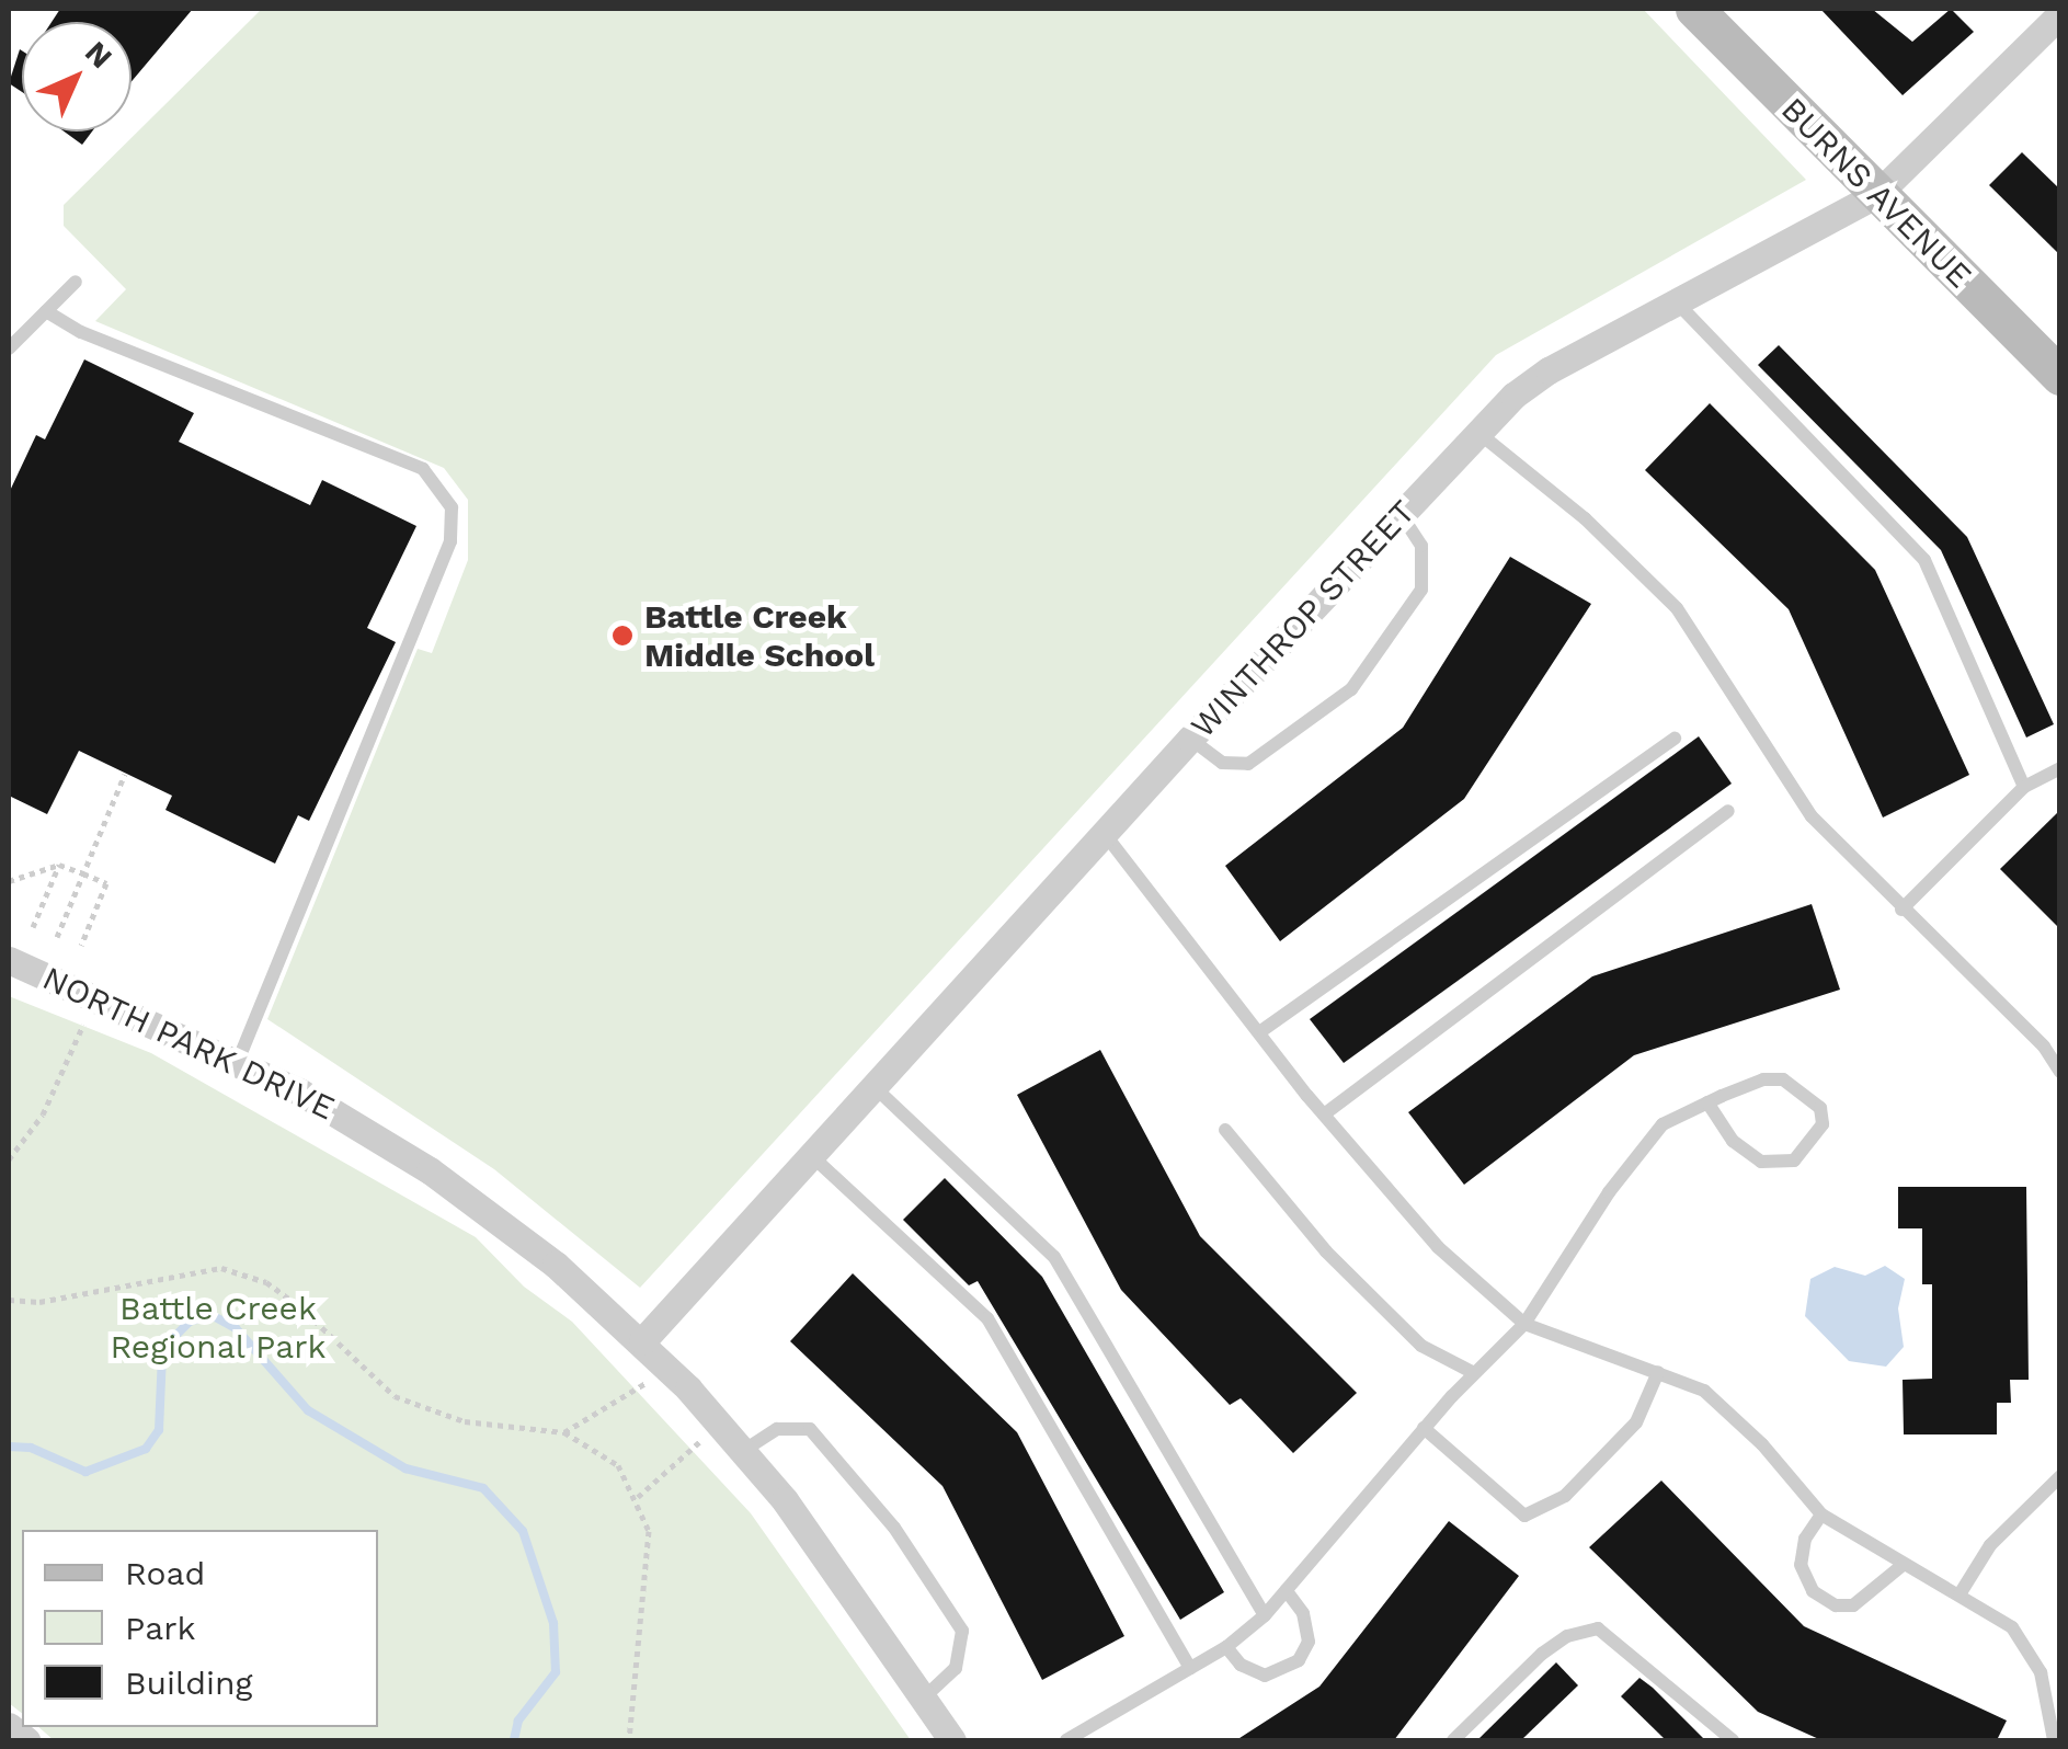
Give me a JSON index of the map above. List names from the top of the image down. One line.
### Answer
{"streets":{"street":["BURNS AVENUE","WINTHROP STREET","NORTH PARK DRIVE"]},"crossings":[["BURNS AVENUE","WINTHROP STREET"],["WINTHROP STREET","NORTH PARK DRIVE"]],"parks":["Battle Creek Regional Park"],"places":["Battle Creek Middle School"],"legend":["Road","Park","Building"],"north":"top right"}
